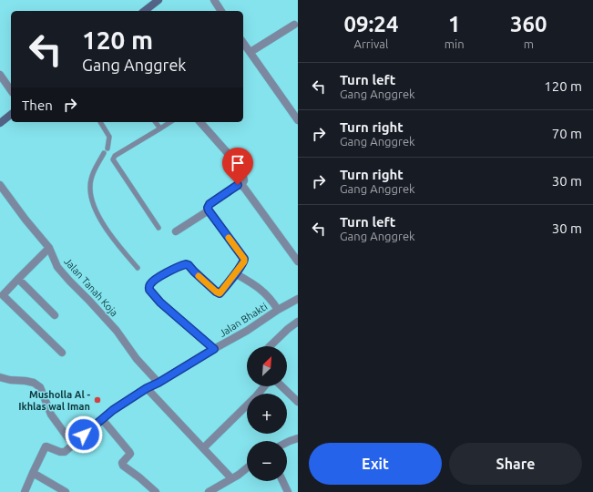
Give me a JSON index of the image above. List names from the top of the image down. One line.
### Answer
{"streets":{"street":["Jalan Tanah Koja","Jalan Bhakti"]},"crossings":[["Jalan Tanah Koja","Jalan Bhakti"]],"places":["Musholla Al - Ikhlas wal Iman"],"north":"top right","page":{"eta":["09:24","Arrival","1","min","360","m"],"turn":["120 m","Gang Anggrek"],"list":[{"name":"Turn left","note":"Gang Anggrek","value":"120 m"},{"name":"Turn right","note":"Gang Anggrek","value":"70 m"},{"name":"Turn right","note":"Gang Anggrek","value":"30 m"},{"name":"Turn left","note":"Gang Anggrek","value":"30 m"}],"then":"Then","map_buttons":["+","−"],"buttons":["Exit","Share"]}}
